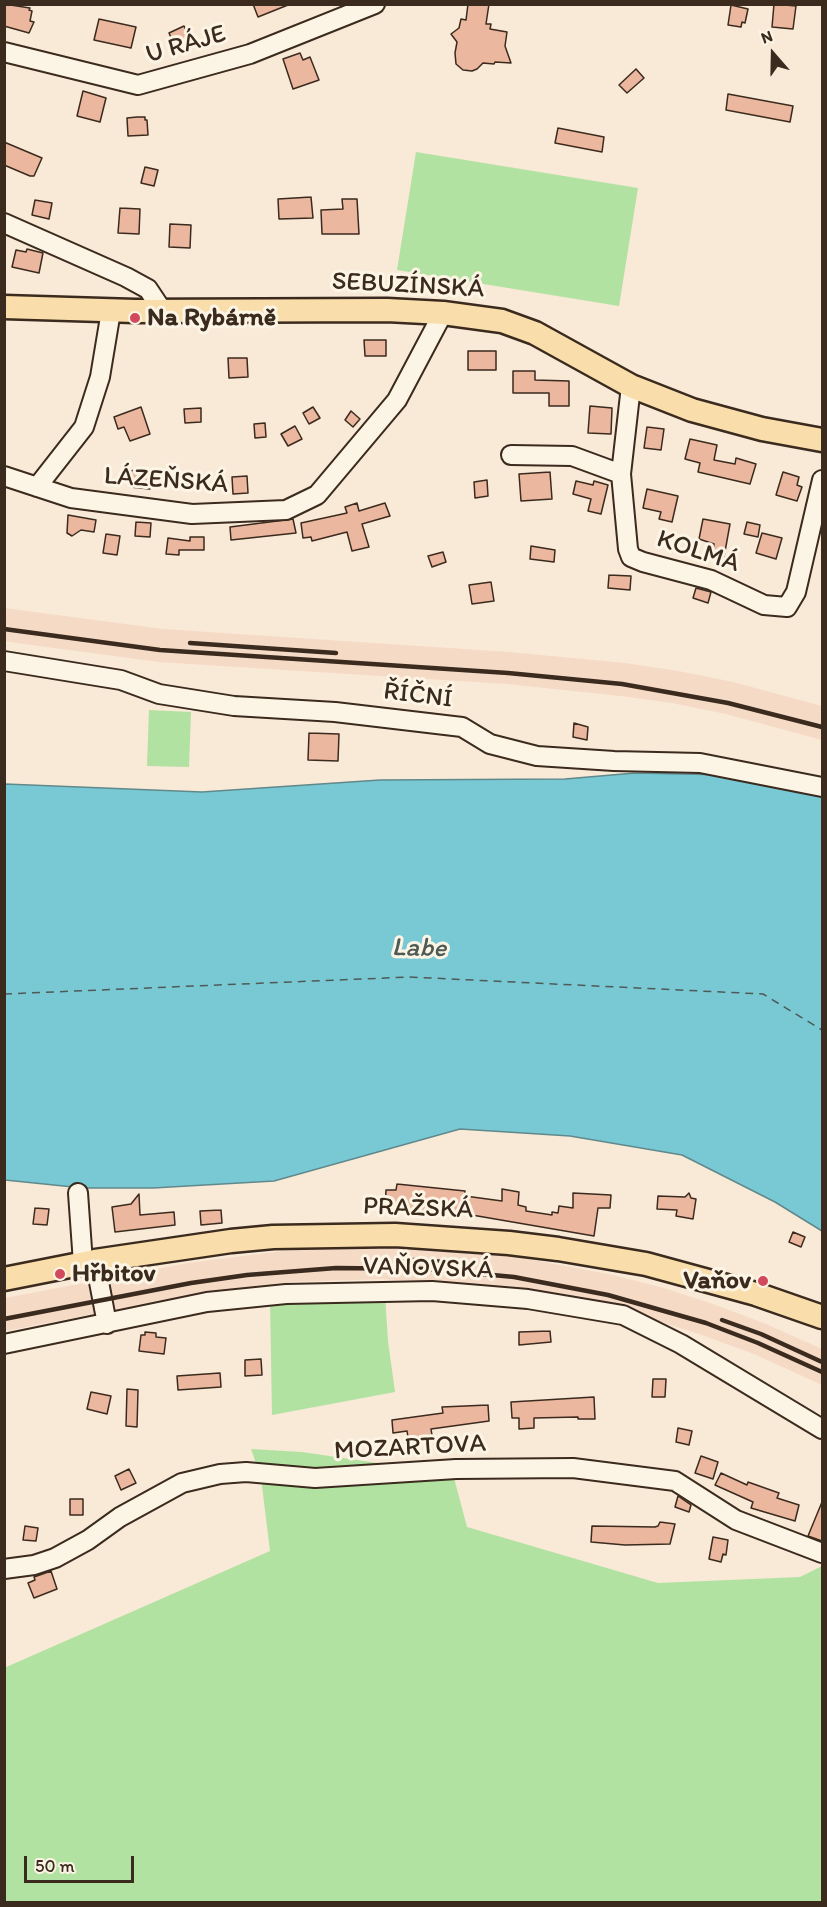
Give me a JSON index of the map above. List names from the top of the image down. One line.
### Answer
{"streets":{"main road":["SEBUZÍNSKÁ","PRAŽSKÁ"],"street":["U RÁJE","LÁZEŇSKÁ","KOLMÁ","ŘÍČNÍ","VAŇOVSKÁ","MOZARTOVA"]},"crossings":[["SEBUZÍNSKÁ","LÁZEŇSKÁ"],["SEBUZÍNSKÁ","KOLMÁ"]],"water":["Labe"],"places":["Na Rybárně","Hřbitov","Vaňov"],"scale_bar":"50 m","north":"top"}
